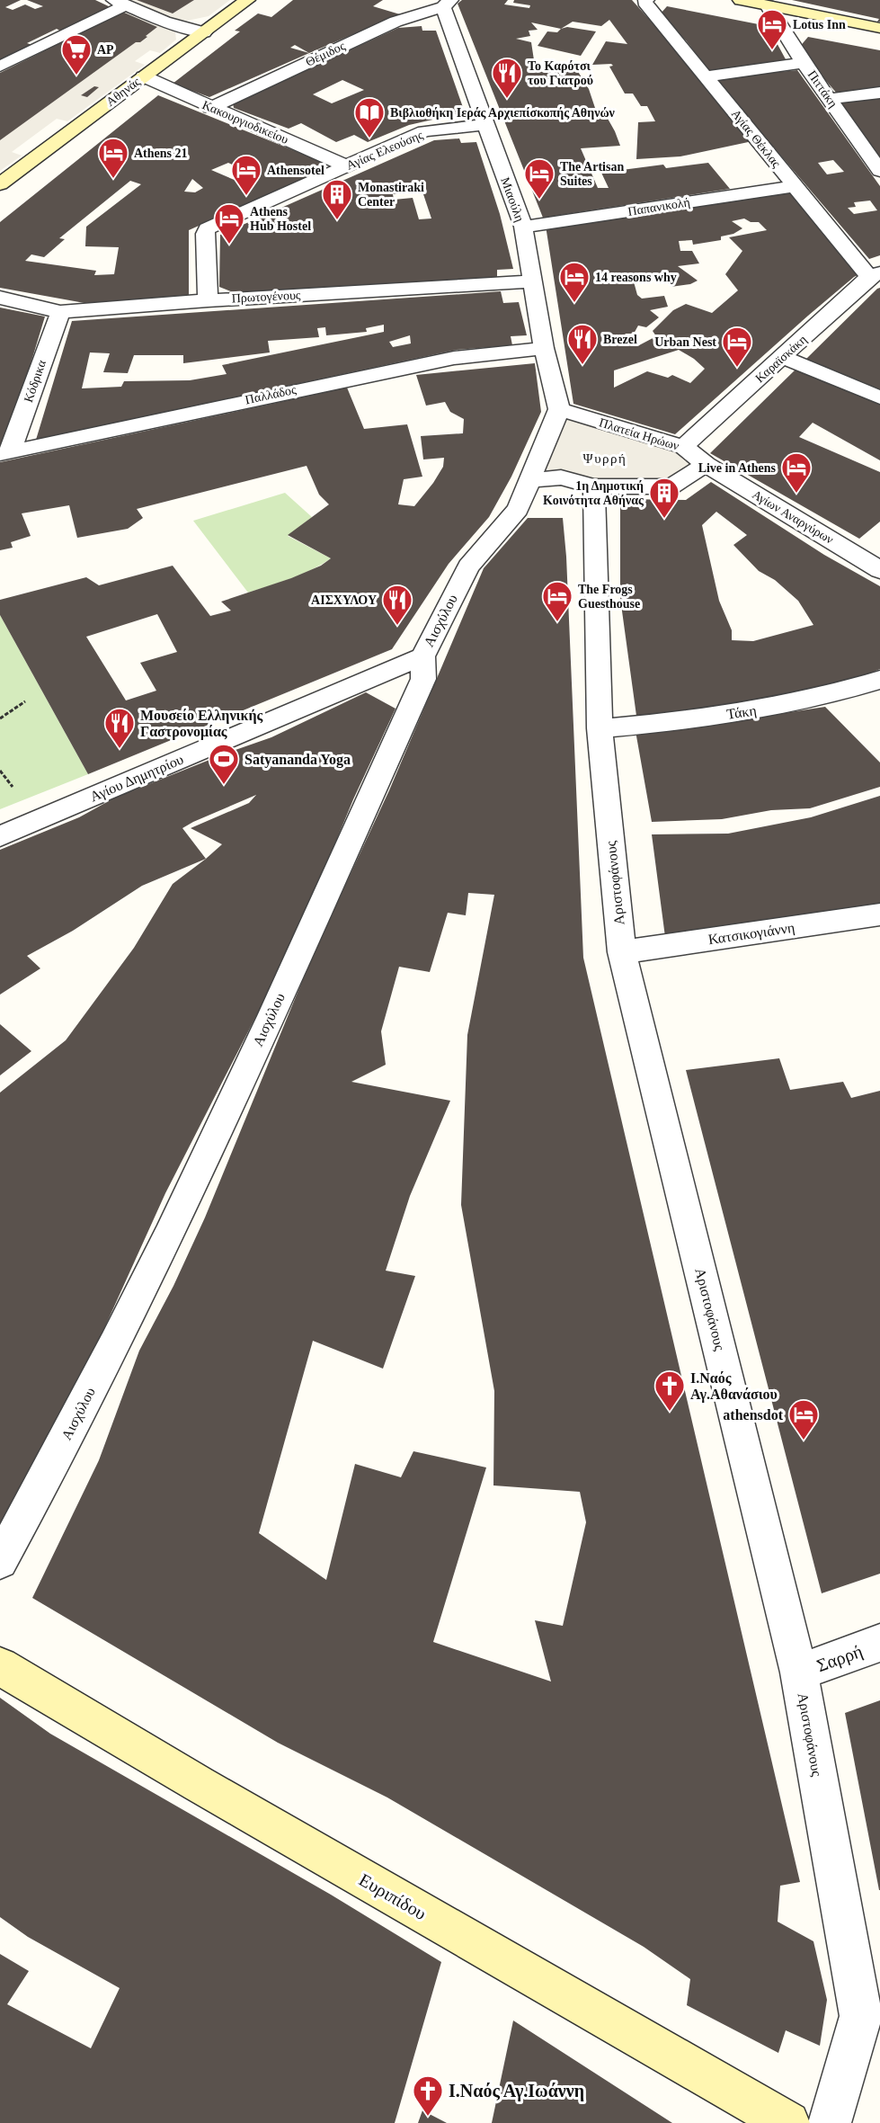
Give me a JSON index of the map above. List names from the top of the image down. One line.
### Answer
{"streets":{"street":["Θέμιδος","Πιττάκη","Αθηνάς","Κακουργιοδικείου","Αγίας Θέκλας","Αγίας Ελεούσης","Μιαούλη","Παπανικολή","Πρωτογένους","Καραϊσκάκη","Κόδρικα","Παλλάδος","Πλατεία Ηρώων","Αγίων Αναργύρων","Αισχύλου","Τάκη","Αγίου Δημητρίου","Αριστοφάνους","Κατσικογιάννη","Σαρρή","Ευριπίδου"]},"crossings":[["Θέμιδος","Κακουργιοδικείου"],["Θέμιδος","Μιαούλη"],["Αθηνάς","Κακουργιοδικείου"],["Κακουργιοδικείου","Αγίας Ελεούσης"],["Αγίας Θέκλας","Παπανικολή"],["Αγίας Θέκλας","Καραϊσκάκη"],["Αγίας Ελεούσης","Μιαούλη"],["Αγίας Ελεούσης","Πρωτογένους"],["Μιαούλη","Παπανικολή"],["Μιαούλη","Πρωτογένους"],["Μιαούλη","Παλλάδος"],["Μιαούλη","Πλατεία Ηρώων"],["Πρωτογένους","Κόδρικα"],["Καραϊσκάκη","Πλατεία Ηρώων"],["Κόδρικα","Παλλάδος"],["Πλατεία Ηρώων","Αγίων Αναργύρων"],["Αισχύλου","Αγίου Δημητρίου"],["Τάκη","Αριστοφάνους"],["Αριστοφάνους","Κατσικογιάννη"],["Αριστοφάνους","Σαρρή"]],"districts":["Ψυρρή"],"places":{"hotel":["Lotus Inn","Athens 21","Athensotel","The Artisan Suites","Athens Hub Hostel","14 reasons why","Urban Nest","Live in Athens","The Frogs Guesthouse","athensdot"],"supermarket":["AP"],"restaurant":["Το Καρότσι του Γιατρού","Brezel","ΑΙΣΧΥΛΟΥ","Μουσείο Ελληνικής Γαστρονομίας"],"library":["Βιβλιοθήκη Ιεράς Αρχιεπίσκοπής Αθηνών"],"building":["Monastiraki Center","1η Δημοτική Κοινότητα Αθήνας"],"sports":["Satyananda Yoga"],"church":["Ι.Ναός Αγ.Αθανάσιου","Ι.Ναός Αγ.Ιωάννη"]}}
